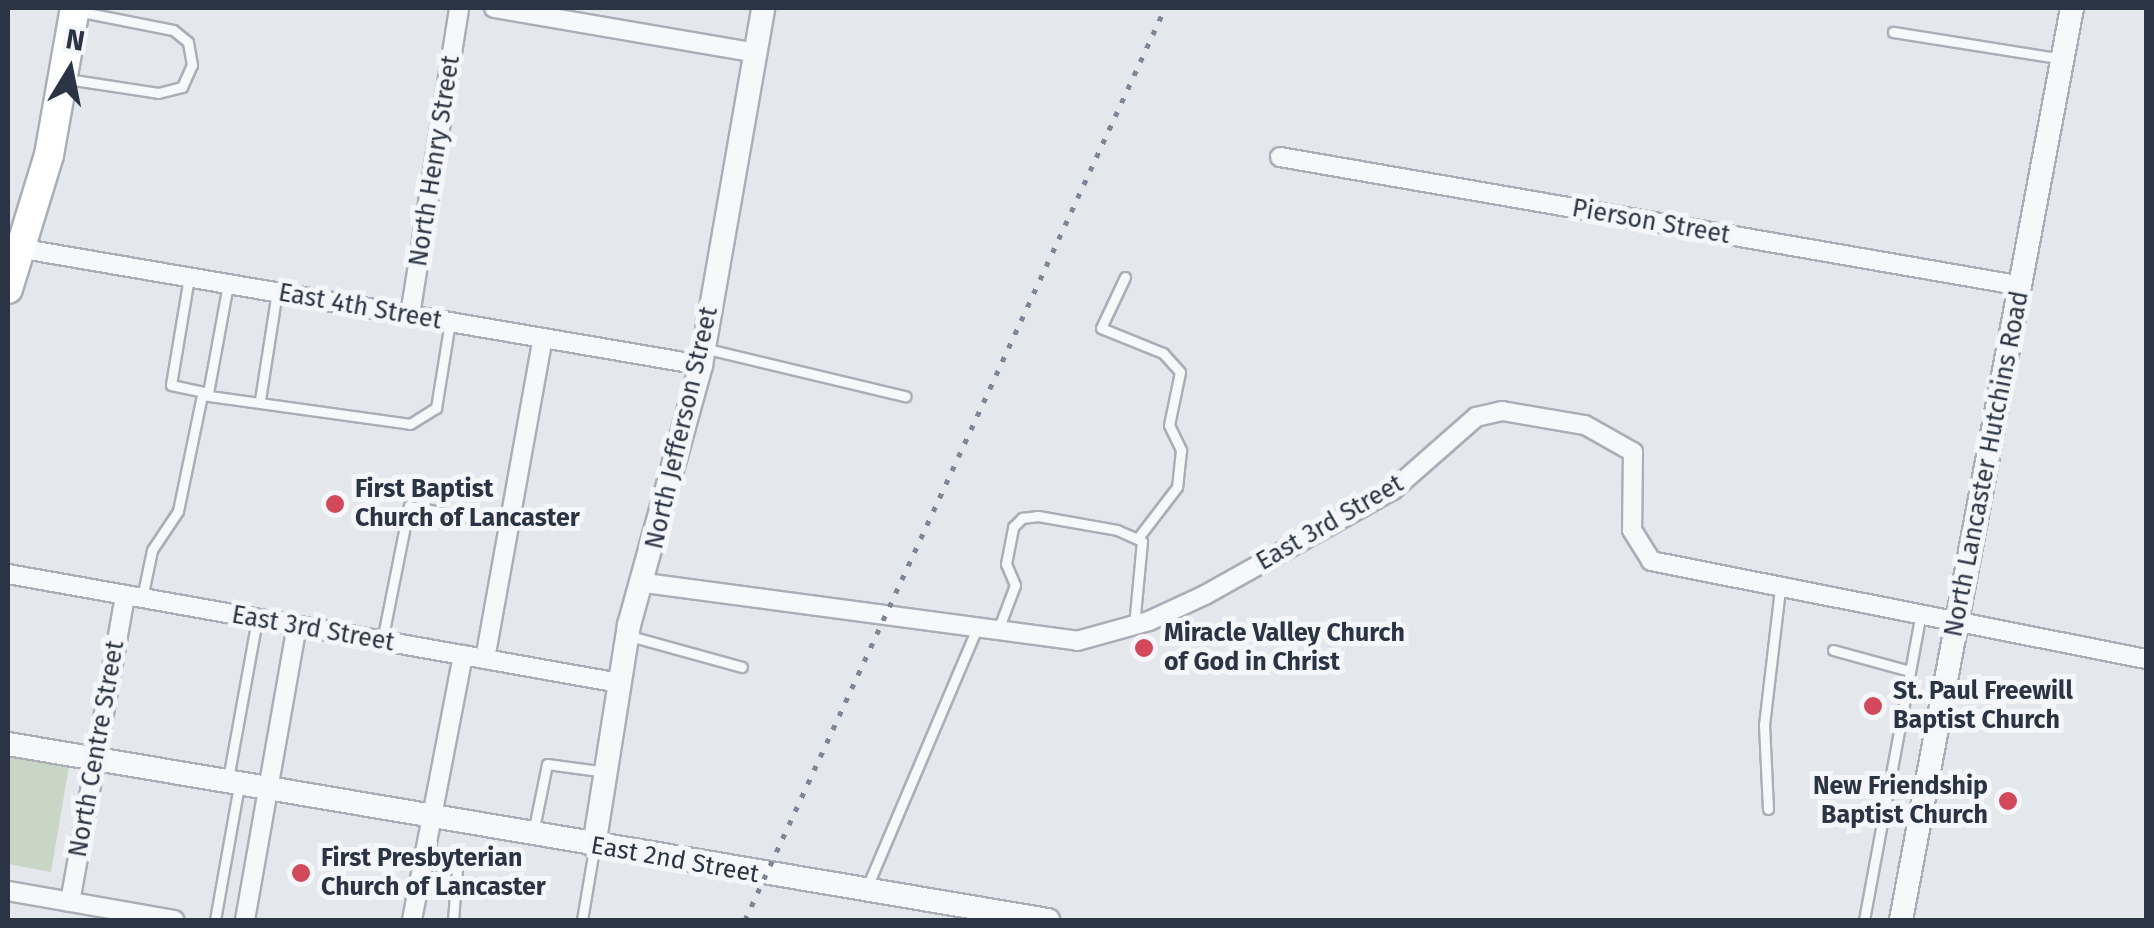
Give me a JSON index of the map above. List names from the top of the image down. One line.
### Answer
{"streets":{"street":["North Henry Street","Pierson Street","East 4th Street","North Jefferson Street","North Lancaster Hutchins Road","East 3rd Street","North Centre Street","East 2nd Street"]},"crossings":[["North Henry Street","East 4th Street"],["Pierson Street","North Lancaster Hutchins Road"],["East 4th Street","North Jefferson Street"],["North Jefferson Street","East 3rd Street"],["North Jefferson Street","East 2nd Street"],["North Lancaster Hutchins Road","East 3rd Street"],["East 3rd Street","North Centre Street"],["North Centre Street","East 2nd Street"]],"places":["First Baptist Church of Lancaster","Miracle Valley Church of God in Christ","St. Paul Freewill Baptist Church","New Friendship Baptist Church","First Presbyterian Church of Lancaster"],"north":"top"}
